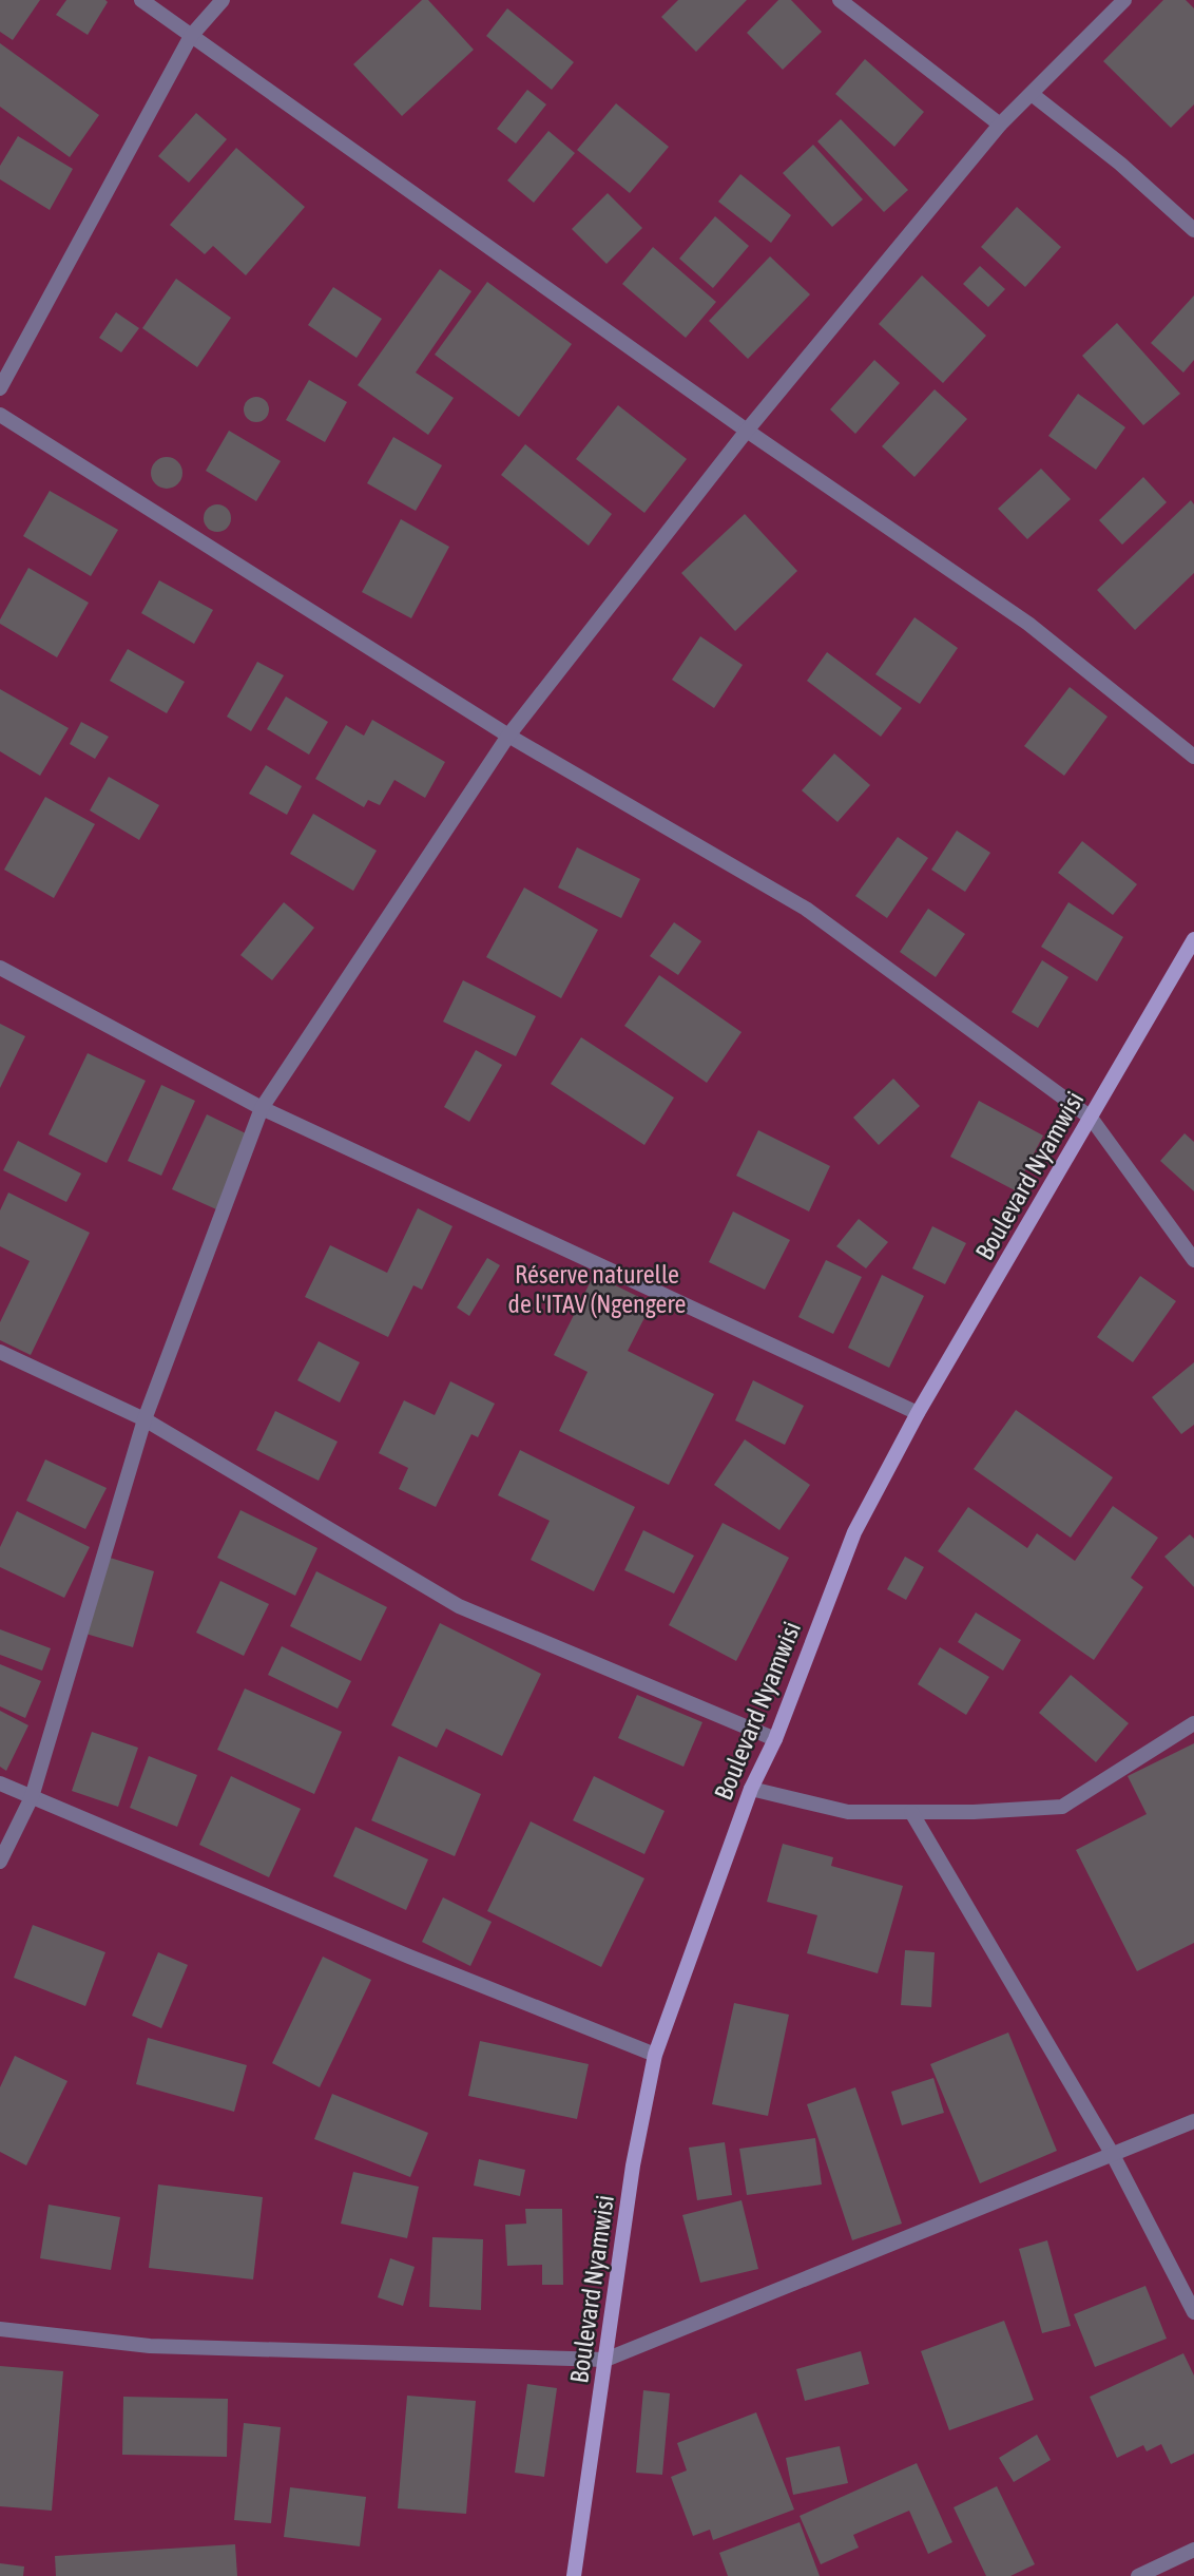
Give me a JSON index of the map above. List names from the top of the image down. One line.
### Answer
{"streets":{"main road":["Boulevard Nyamwisi"]},"parks":["Réserve naturelle de l'ITAV (Ngengere"]}
